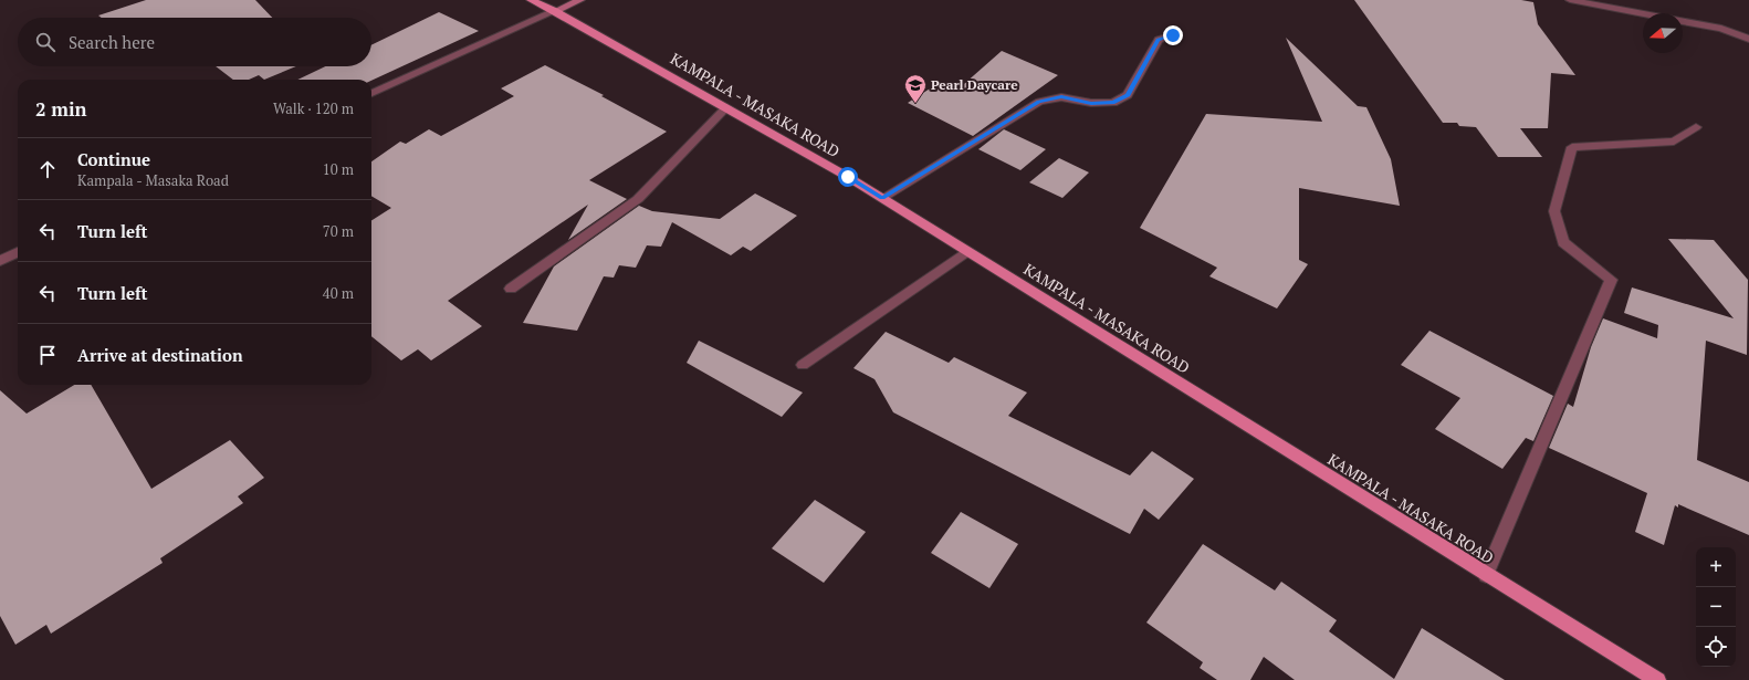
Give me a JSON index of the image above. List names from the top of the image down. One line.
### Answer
{"streets":{"main road":["KAMPALA - MASAKA ROAD"]},"places":{"school or university":["Pearl Daycare"]},"north":"left","page":{"search":"Search here","heading":["2 min","Walk · 120 m"],"list":[["Continue","Kampala - Masaka Road","10 m"],["Turn left","70 m"],["Turn left","40 m"],"Arrive at destination"],"map_buttons":["+","−"]}}
